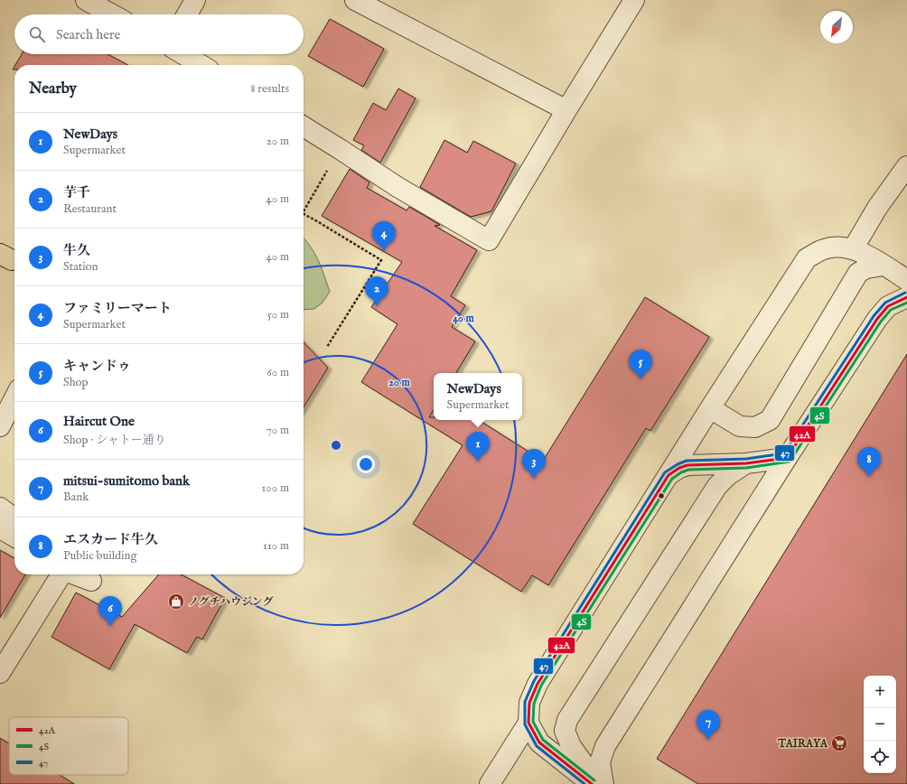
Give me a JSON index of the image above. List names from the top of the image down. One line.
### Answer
{"places":{"shop":["ノグチハウジング"],"supermarket":["TAIRAYA"]},"lines":["transit line 47","transit line 42A","transit line 4S"],"legend":["42A","4S","47"],"north":"bottom left","page":{"search":"Search here","heading":["Nearby","8 results"],"list":[{"mark":"1","name":"NewDays","note":"Supermarket","value":"20 m"},{"mark":"2","name":"芋千","note":"Restaurant","value":"40 m"},{"mark":"3","name":"牛久","note":"Station","value":"40 m"},{"mark":"4","name":"ファミリーマート","note":"Supermarket","value":"50 m"},{"mark":"5","name":"キャンドゥ","note":"Shop","value":"60 m"},{"mark":"6","name":"Haircut One","note":"Shop · シャトー通り","value":"70 m"},{"mark":"7","name":"mitsui-sumitomo bank","note":"Bank","value":"100 m"},{"mark":"8","name":"エスカード牛久","note":"Public building","value":"110 m"}],"pins":["4","2","5","1","8","3","6","7"],"popup":["NewDays","Supermarket"],"map_buttons":["+","−"]},"rings":["40 m","20 m"]}
